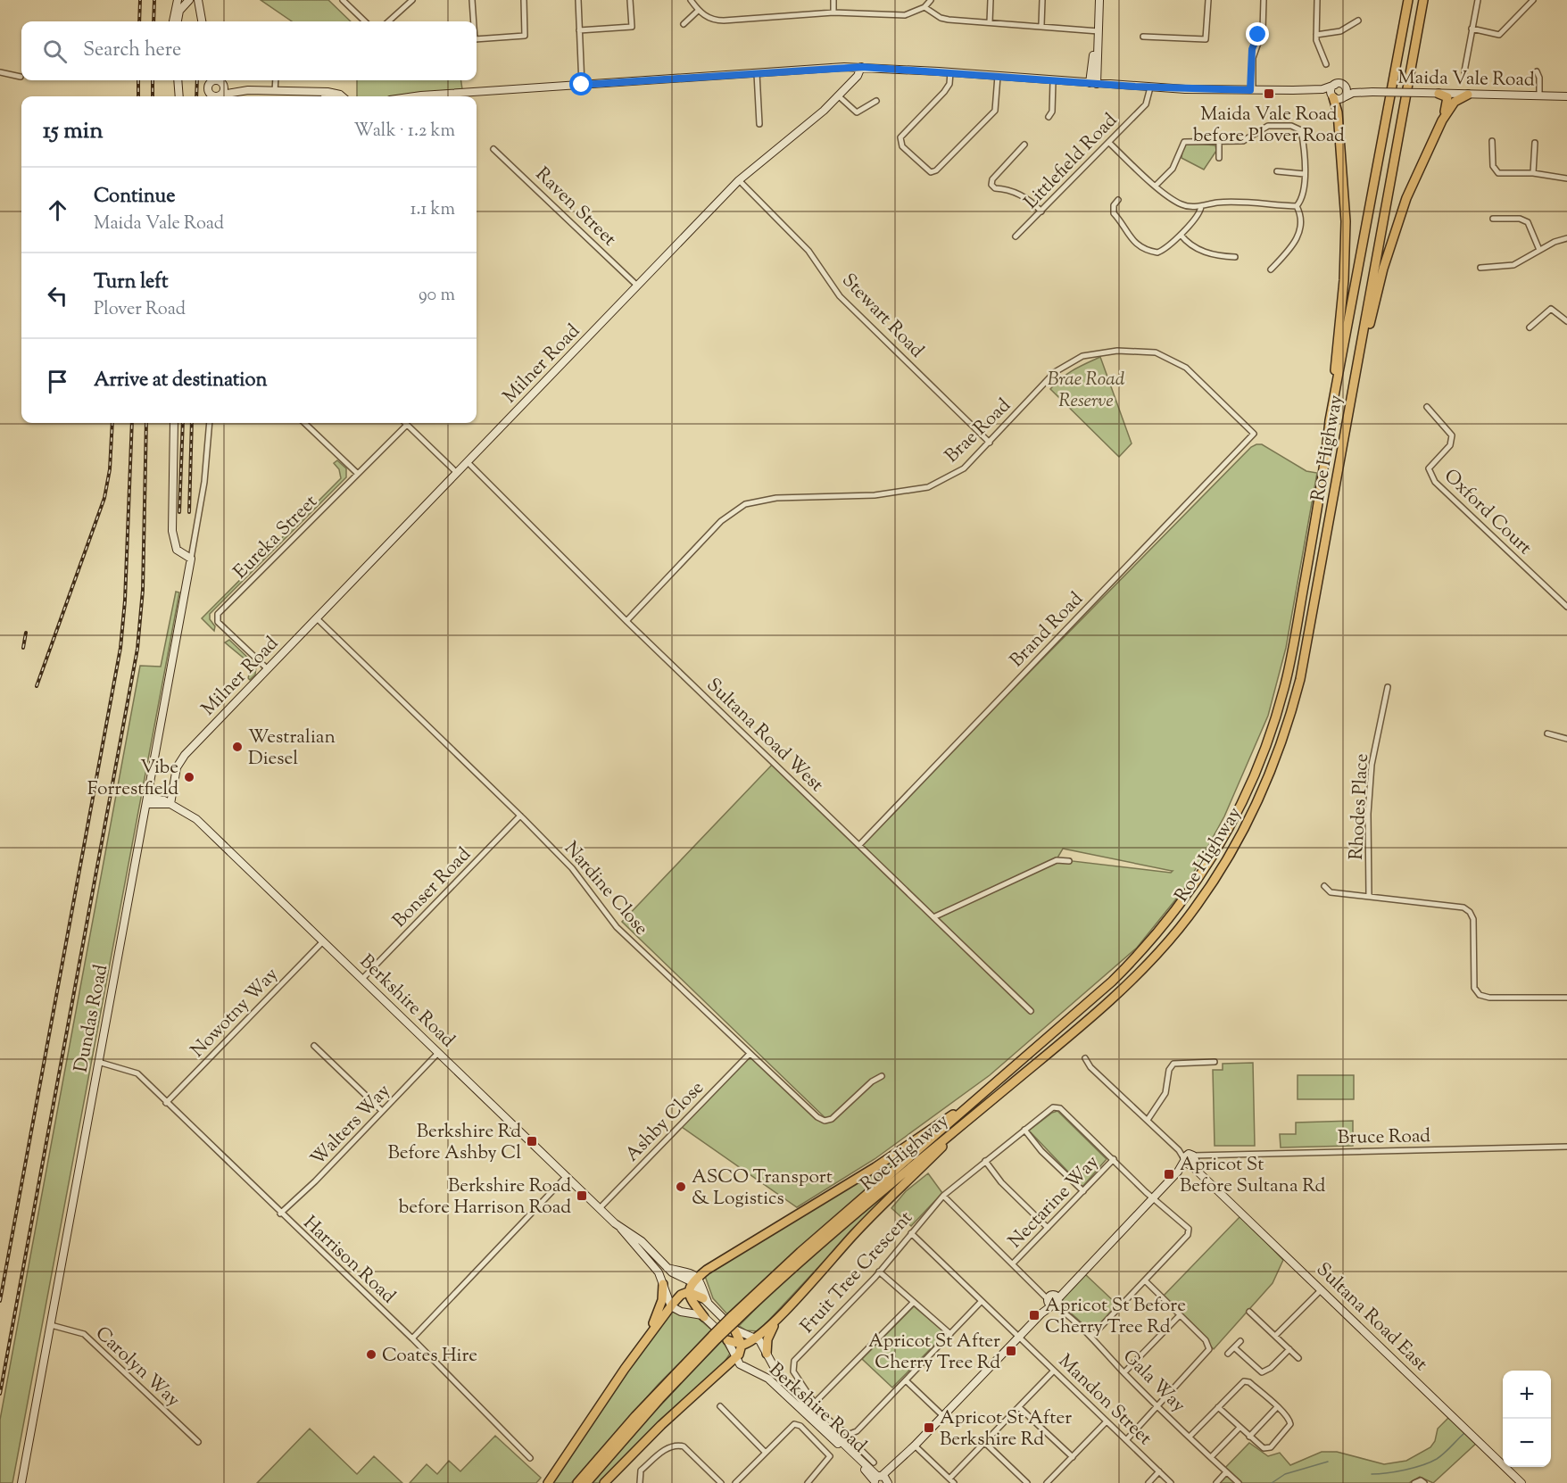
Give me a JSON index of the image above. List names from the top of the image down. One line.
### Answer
{"streets":{"highway":["Roe Highway"],"main road":["Maida Vale Road","Milner Road","Berkshire Road","Dundas Road","Sultana Road East"],"street":["Littlefield Road","Raven Street","Stewart Road","Brae Road","Oxford Court","Eureka Street","Brand Road","Sultana Road West","Rhodes Place","Bonser Road","Nardine Close","Nowotny Way","Ashby Close","Walters Way","Bruce Road","Nectarine Way","Harrison Road","Fruit Tree Crescent","Carolyn Way","Gala Way","Mandon Street"]},"crossings":[["Raven Street","Milner Road"],["Stewart Road","Milner Road"],["Stewart Road","Brae Road"],["Milner Road","Eureka Street"],["Milner Road","Sultana Road West"],["Milner Road","Nardine Close"],["Milner Road","Berkshire Road"],["Brae Road","Brand Road"],["Brae Road","Sultana Road West"],["Roe Highway","Berkshire Road"],["Brand Road","Sultana Road West"],["Bonser Road","Nardine Close"],["Bonser Road","Berkshire Road"],["Nardine Close","Ashby Close"],["Berkshire Road","Nowotny Way"],["Berkshire Road","Dundas Road"],["Berkshire Road","Ashby Close"],["Berkshire Road","Walters Way"],["Nowotny Way","Harrison Road"],["Dundas Road","Harrison Road"],["Dundas Road","Carolyn Way"],["Walters Way","Harrison Road"],["Bruce Road","Sultana Road East"],["Nectarine Way","Fruit Tree Crescent"],["Nectarine Way","Gala Way"],["Fruit Tree Crescent","Gala Way"],["Fruit Tree Crescent","Mandon Street"]],"parks":["Brae Road Reserve"],"places":{"transit":["Maida Vale Road before Plover Road","Berkshire Rd Before Ashby Cl","Apricot St Before Sultana Rd","Berkshire Road before Harrison Road","Apricot St Before Cherry Tree Rd","Apricot St After Cherry Tree Rd","Apricot St After Berkshire Rd"],"other":["Westralian Diesel","Vibe Forrestfield","ASCO Transport & Logistics","Coates Hire"]},"page":{"search":"Search here","heading":["15 min","Walk · 1.2 km"],"list":[["Continue","Maida Vale Road","1.1 km"],["Turn left","Plover Road","90 m"],"Arrive at destination"],"map_buttons":["+","−"]}}
